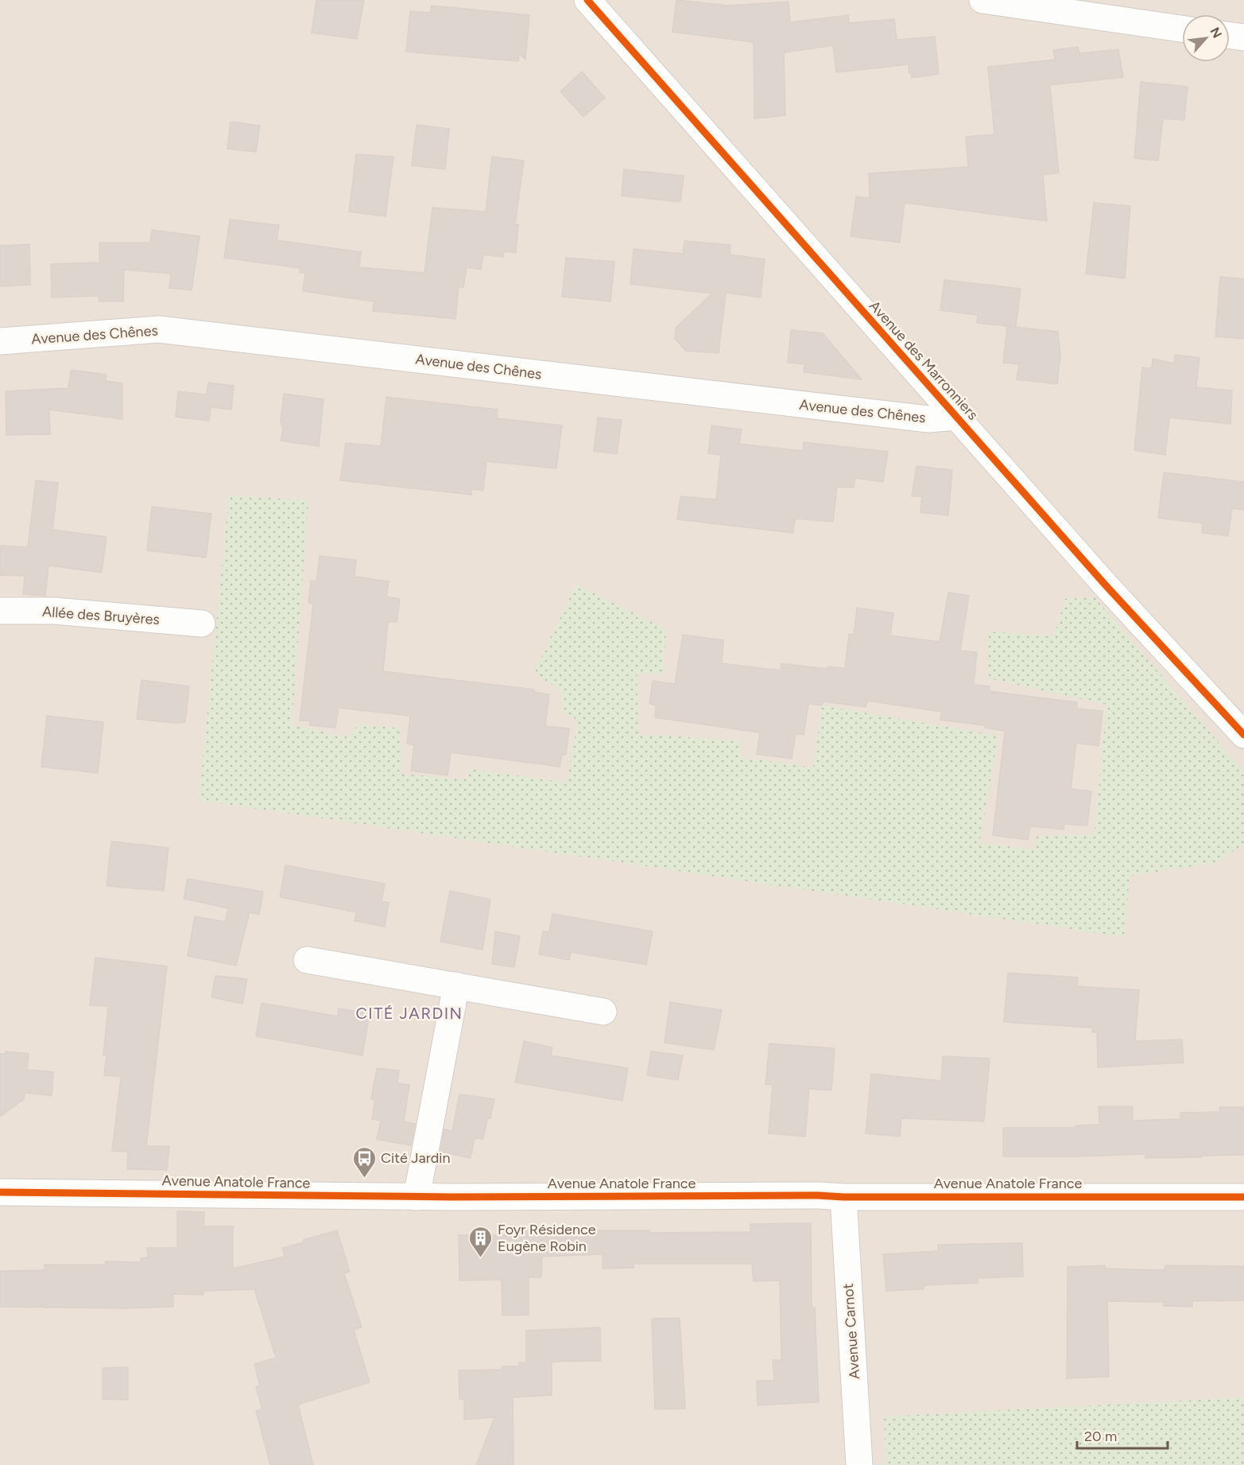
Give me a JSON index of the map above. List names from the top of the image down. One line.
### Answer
{"streets":{"street":["Avenue des Chênes","Avenue des Marronniers","Allée des Bruyères","Avenue Anatole France","Avenue Carnot"]},"crossings":[["Avenue des Chênes","Avenue des Marronniers"],["Avenue Anatole France","Avenue Carnot"]],"districts":["CITÉ JARDIN"],"places":{"bus stop":["Cité Jardin"],"building":["Foyr Résidence Eugène Robin"]},"scale_bar":"20 m","north":"top right"}
